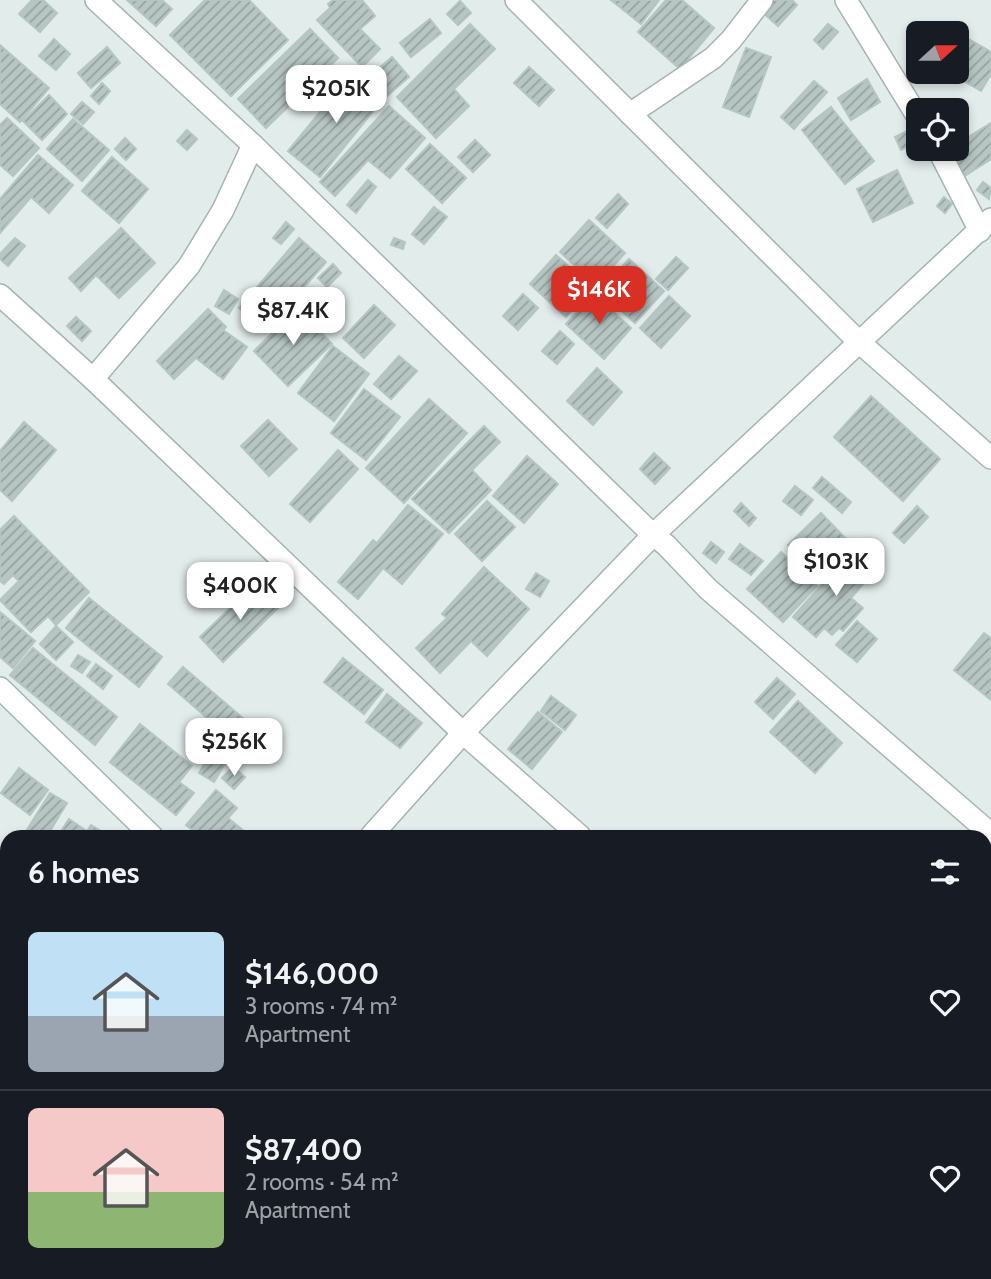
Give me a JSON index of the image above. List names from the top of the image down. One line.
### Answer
{"north":"right","page":{"price":["$205K","$146K","$87.4K","$103K","$400K","$256K"],"heading":"6 homes","list":[{"name":"$146,000","note":"3 rooms · 74 m² · Apartment"},{"name":"$87,400","note":"2 rooms · 54 m² · Apartment"}]}}
